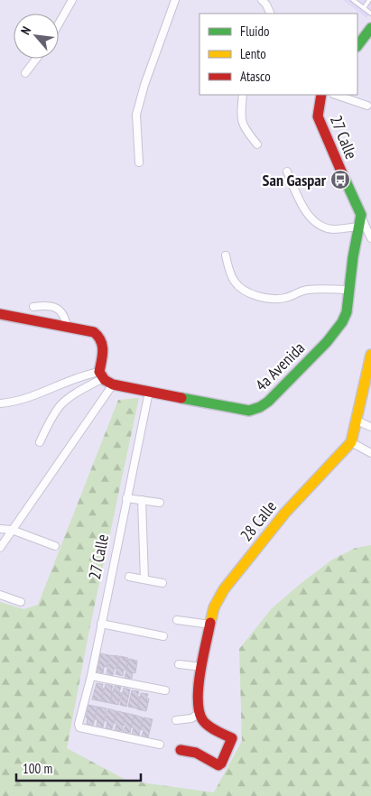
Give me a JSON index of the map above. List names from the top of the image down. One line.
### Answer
{"streets":{"street":["27 Calle","4a Avenida","28 Calle"]},"crossings":[["27 Calle","4a Avenida"]],"places":{"bus stop":["San Gaspar"]},"legend":["Fluido","Lento","Atasco"],"scale_bar":"100 m","north":"top left"}
